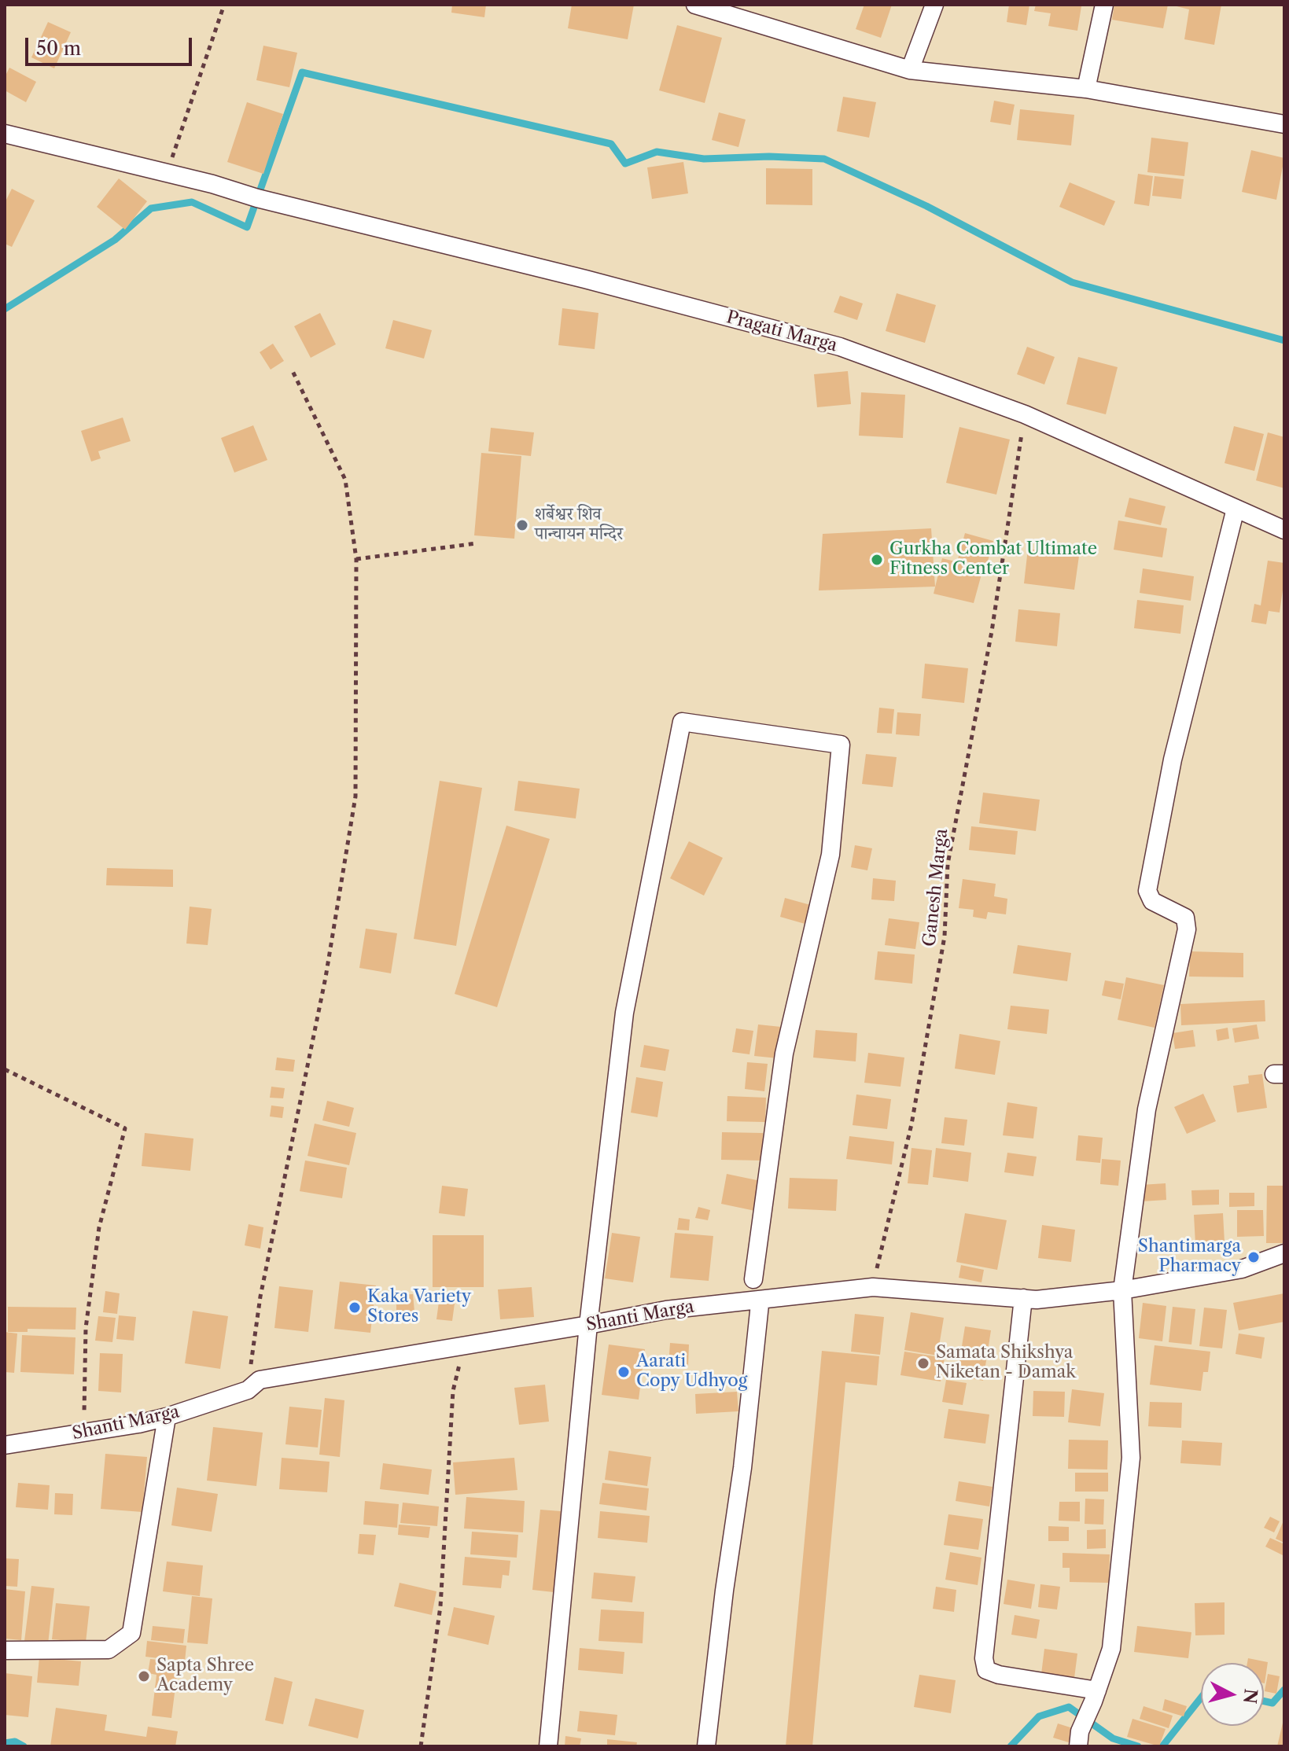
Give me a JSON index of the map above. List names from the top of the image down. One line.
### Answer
{"streets":{"street":["Pragati Marga","Shanti Marga"],"path":["Ganesh Marga"]},"crossings":[["Pragati Marga","Ganesh Marga"],["Ganesh Marga","Shanti Marga"]],"places":["शर्बेश्वर शिव पान्चायन मन्दिर","Gurkha Combat Ultimate Fitness Center","Shantimarga Pharmacy","Kaka Variety Stores","Samata Shikshya Niketan - Damak","Aarati Copy Udhyog","Sapta Shree Academy"],"scale_bar":"50 m","north":"right"}
